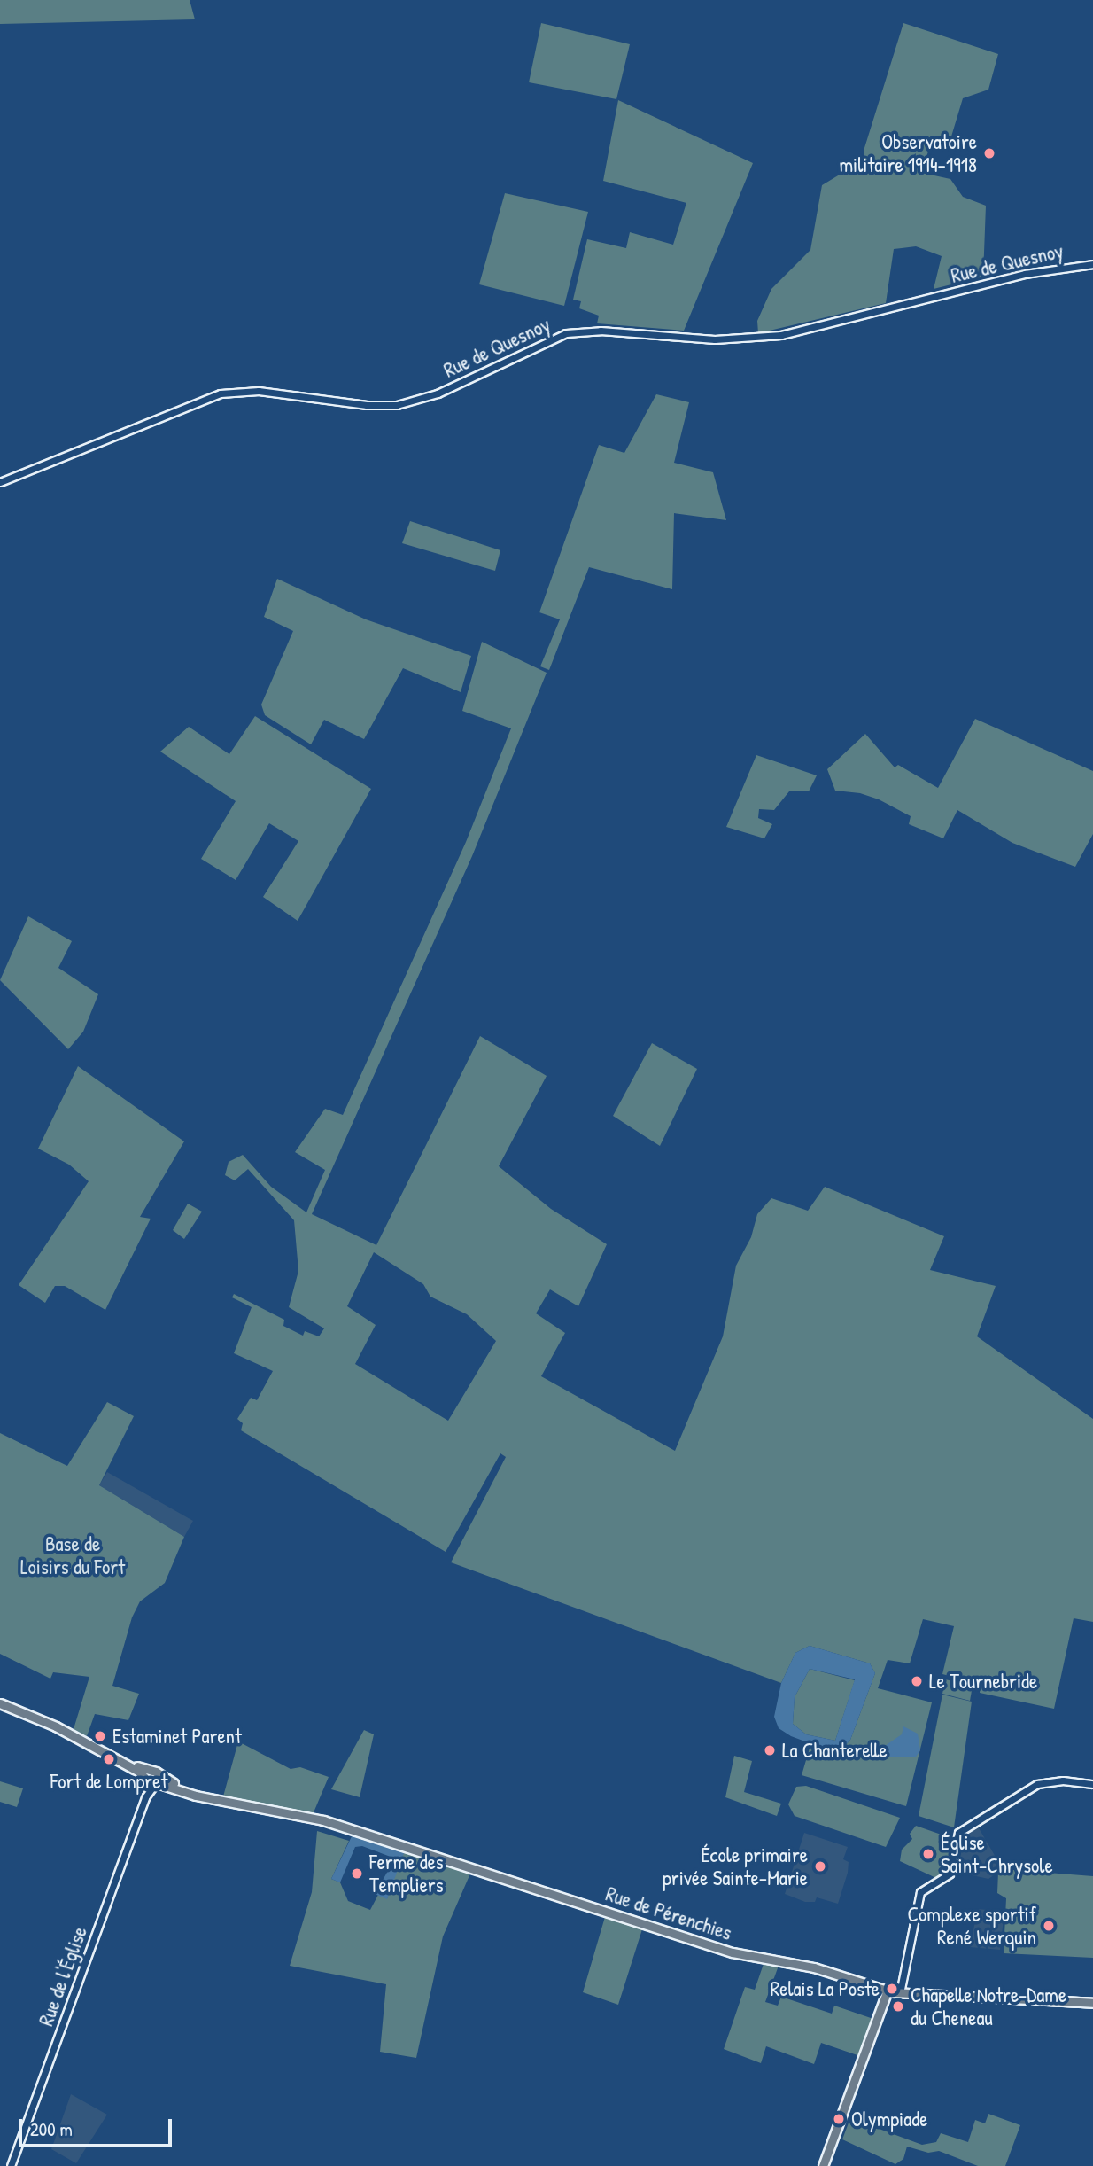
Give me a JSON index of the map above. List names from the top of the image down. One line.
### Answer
{"streets":{"main road":["Rue de Pérenchies"],"street":["Rue de Quesnoy","Rue de l'Église"]},"parks":["Base de Loisirs du Fort"],"places":["Observatoire militaire 1914-1918","Le Tournebride","Estaminet Parent","La Chanterelle","Fort de Lompret","Église Saint-Chrysole","École primaire privée Sainte-Marie","Ferme des Templiers","Complexe sportif René Werquin","Relais La Poste","Chapelle Notre-Dame du Cheneau","Olympiade"],"scale_bar":"200 m"}
